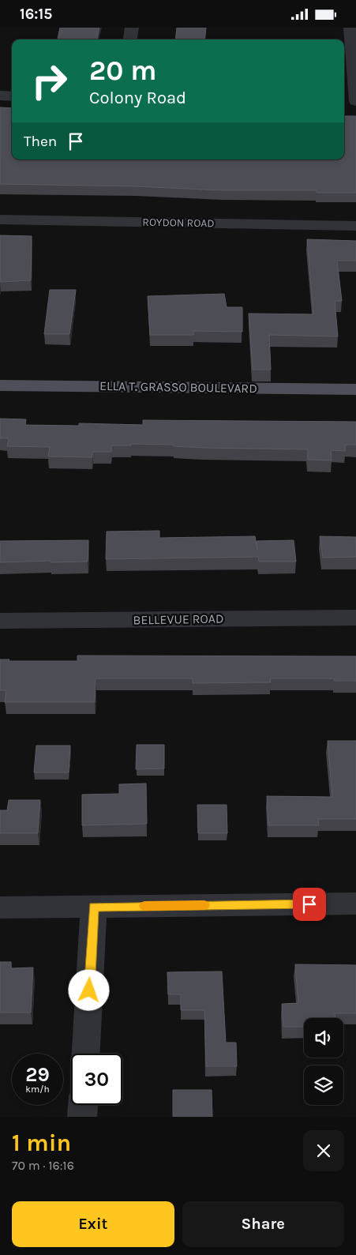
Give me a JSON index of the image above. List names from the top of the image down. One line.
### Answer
{"streets":{"main road":["ELLA T. GRASSO BOULEVARD"],"street":["ROYDON ROAD","BELLEVUE ROAD"]},"page":{"status":"16:15","turn":["20 m","Colony Road"],"then":"Then","speed":"29 km/h","limit":"30","heading":["1 min","70 m · 16:16"],"buttons":["Exit","Share"]}}
